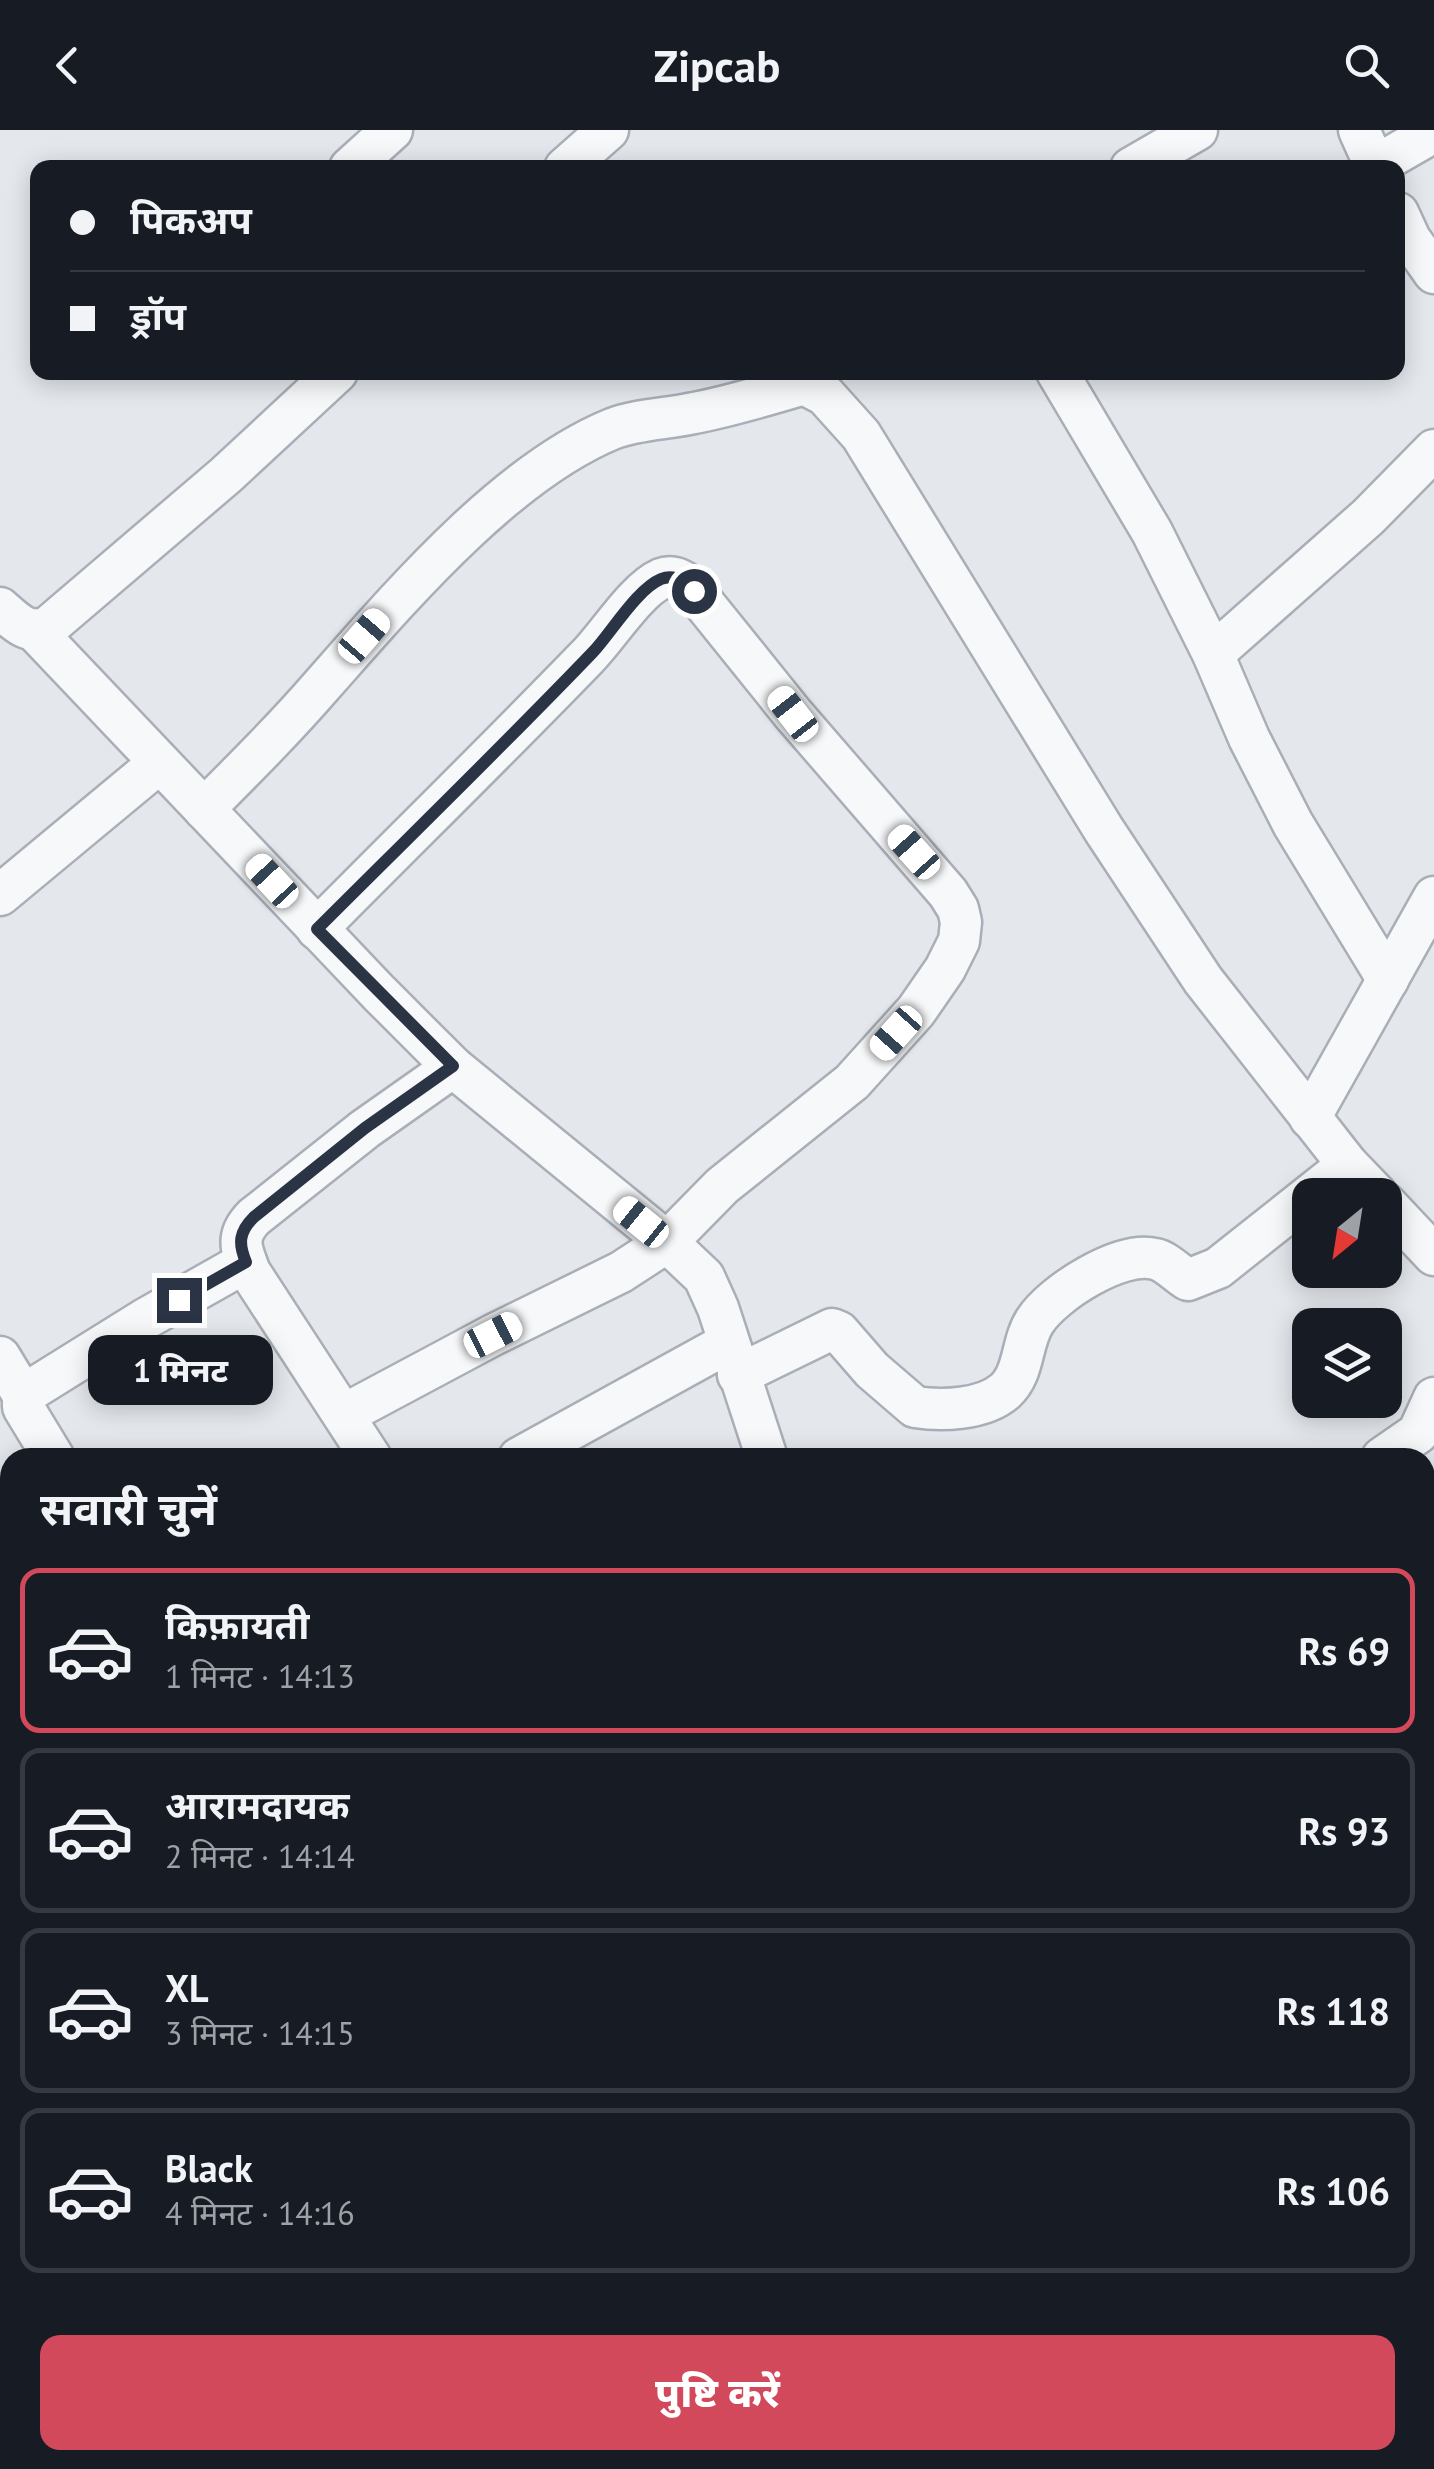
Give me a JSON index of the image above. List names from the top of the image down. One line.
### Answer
{"north":"bottom left","page":{"header":"Zipcab","banner":["पिकअप","ड्रॉप"],"bubble":"1 मिनट","heading":"सवारी चुनें","list":[{"name":"किफ़ायती","note":"1 मिनट · 14:13","value":"Rs 69"},{"name":"आरामदायक","note":"2 मिनट · 14:14","value":"Rs 93"},{"name":"XL","note":"3 मिनट · 14:15","value":"Rs 118"},{"name":"Black","note":"4 मिनट · 14:16","value":"Rs 106"}],"buttons":"पुष्टि करें"}}
